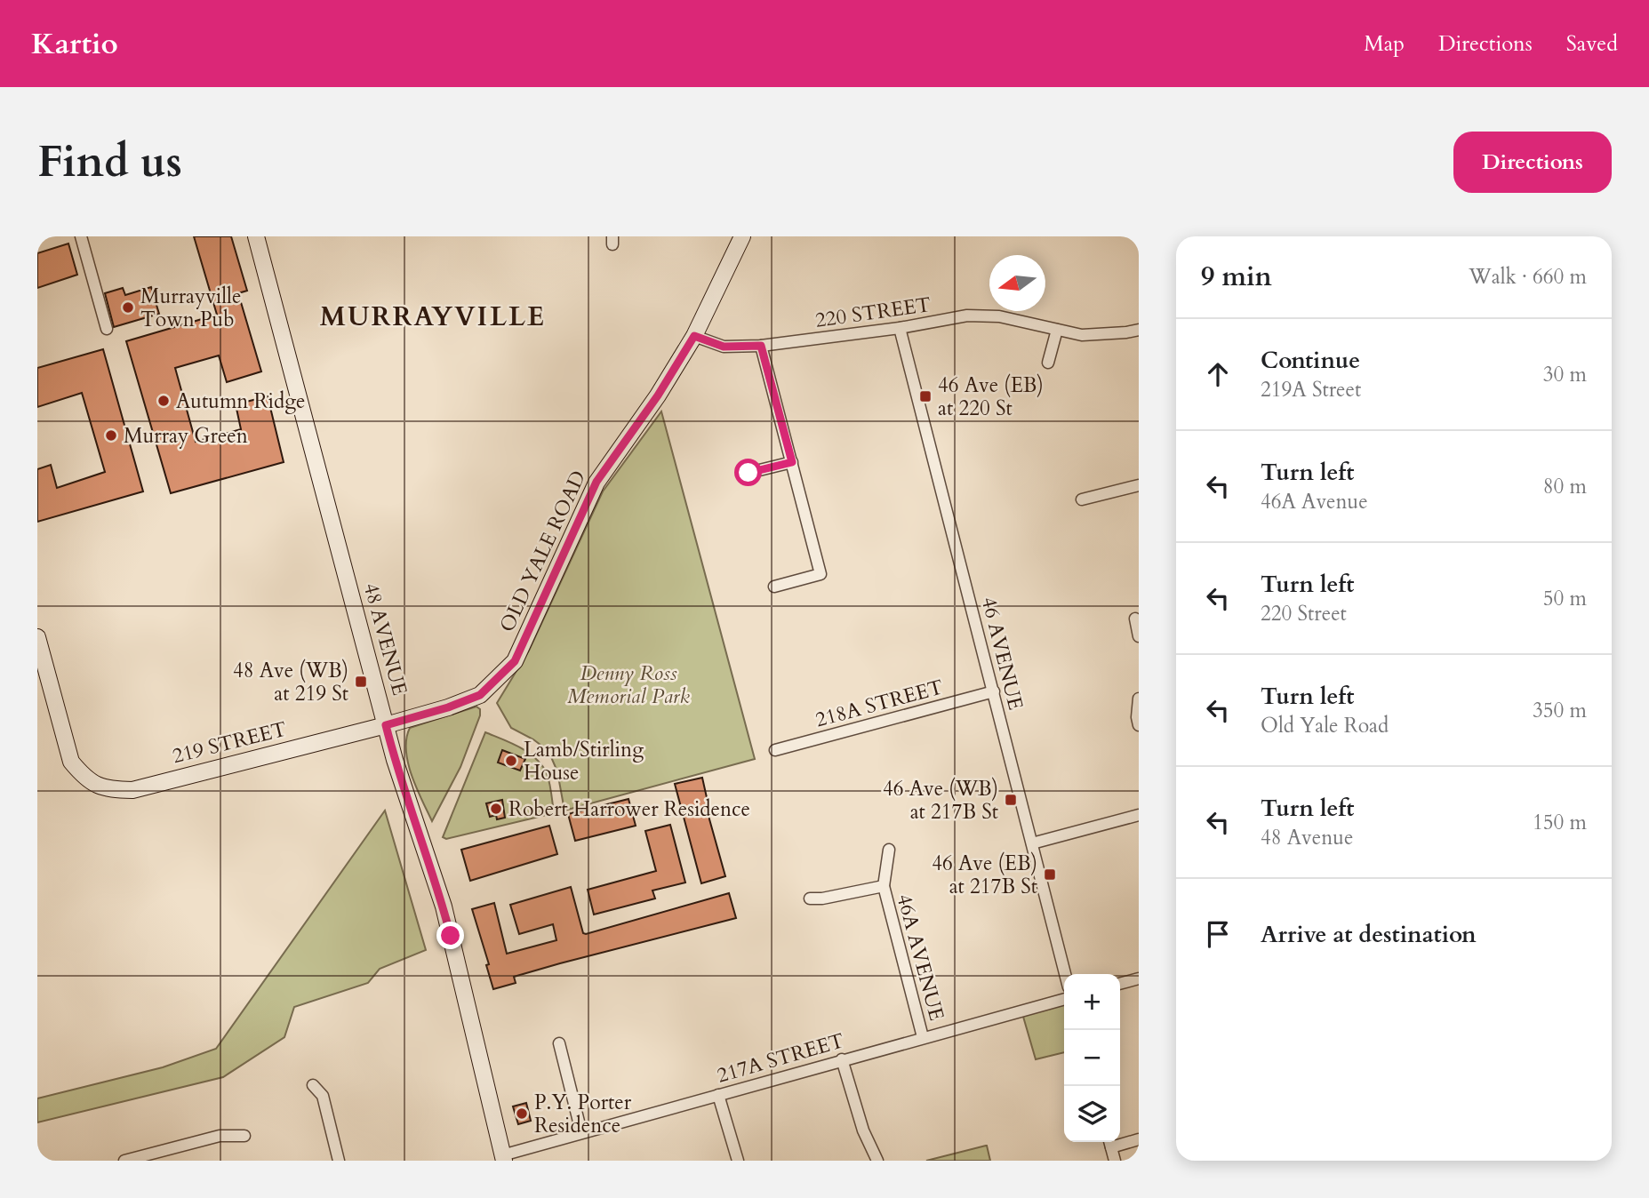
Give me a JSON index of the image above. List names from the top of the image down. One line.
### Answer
{"streets":{"street":["220 STREET","OLD YALE ROAD","48 AVENUE","46 AVENUE","218A STREET","219 STREET","46A AVENUE","217A STREET"]},"crossings":[["220 STREET","OLD YALE ROAD"],["220 STREET","46 AVENUE"],["OLD YALE ROAD","48 AVENUE"],["OLD YALE ROAD","219 STREET"],["48 AVENUE","219 STREET"],["48 AVENUE","217A STREET"],["46 AVENUE","218A STREET"],["46A AVENUE","217A STREET"]],"districts":["MURRAYVILLE"],"parks":["Denny Ross Memorial Park"],"places":{"other":["Murrayville Town Pub","Autumn Ridge","Murray Green","Lamb/Stirling House","Robert Harrower Residence","P.Y. Porter Residence"],"transit":["46 Ave (EB) at 220 St","48 Ave (WB) at 219 St","46 Ave (WB) at 217B St","46 Ave (EB) at 217B St"]},"north":"left","page":{"header":"Kartio","nav":["Map","Directions","Saved"],"buttons":"Directions","title":"Find us","heading":["9 min","Walk · 660 m"],"list":[["Continue","219A Street","30 m"],["Turn left","46A Avenue","80 m"],["Turn left","220 Street","50 m"],["Turn left","Old Yale Road","350 m"],["Turn left","48 Avenue","150 m"],"Arrive at destination"],"map_buttons":["+","−"]}}
